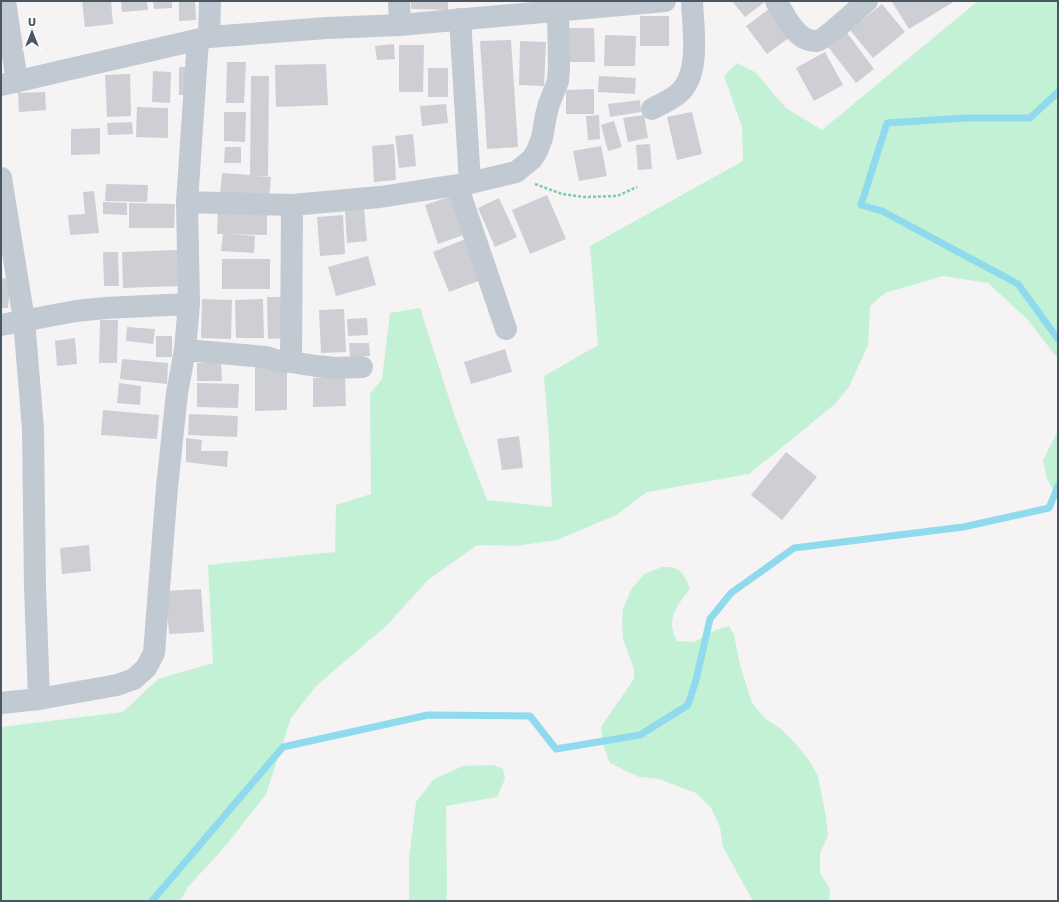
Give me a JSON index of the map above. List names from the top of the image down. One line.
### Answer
{"north":"top"}
